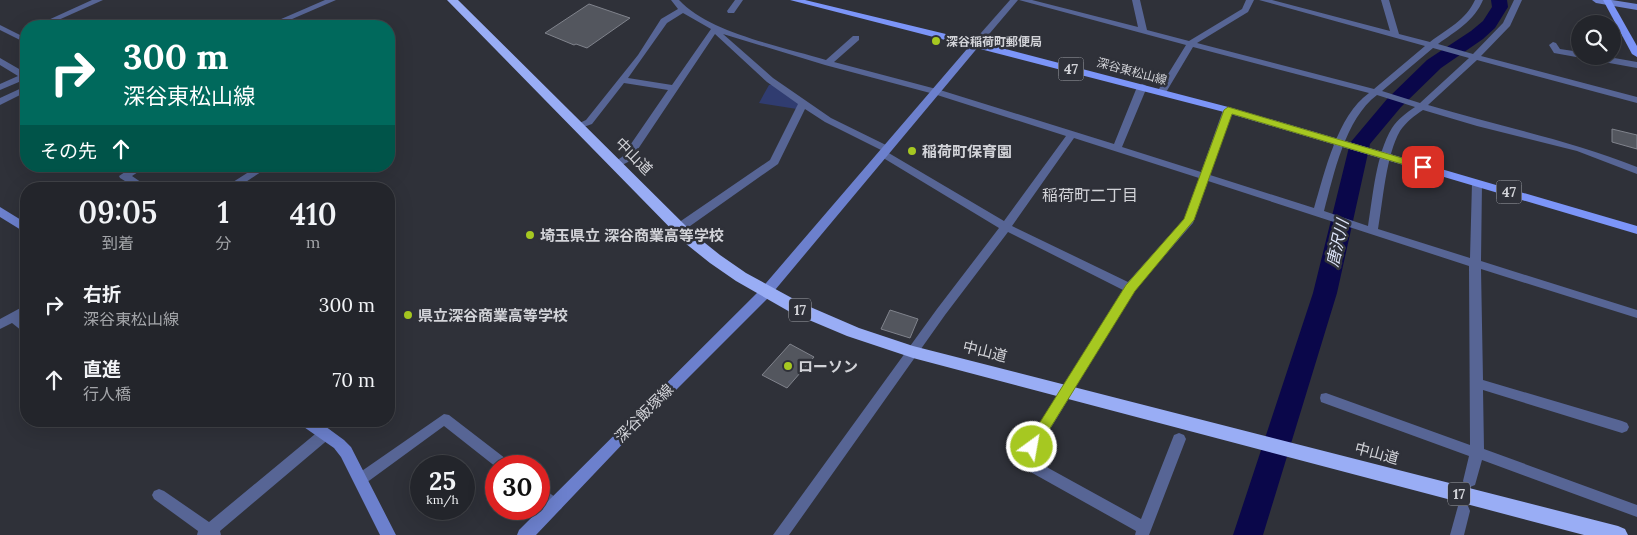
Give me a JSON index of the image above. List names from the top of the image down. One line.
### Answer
{"streets":{"highway":["中山道","17"],"main road":["47","深谷東松山線"],"street":["深谷飯塚線"]},"crossings":[["47","深谷東松山線"],["深谷東松山線","深谷飯塚線"],["中山道","深谷飯塚線"]],"districts":["稲荷町二丁目"],"water":["唐沢川"],"places":["深谷稲荷町郵便局","稲荷町保育園","埼玉県立 深谷商業高等学校","県立深谷商業高等学校","ローソン"],"page":{"turn":["300 m","深谷東松山線"],"then":"その先","eta":["09:05","到着","1","分","410","m"],"list":[{"name":"右折","note":"深谷東松山線","value":"300 m"},{"name":"直進","note":"行人橋","value":"70 m"}],"speed":"25 km/h","limit":"30"}}
